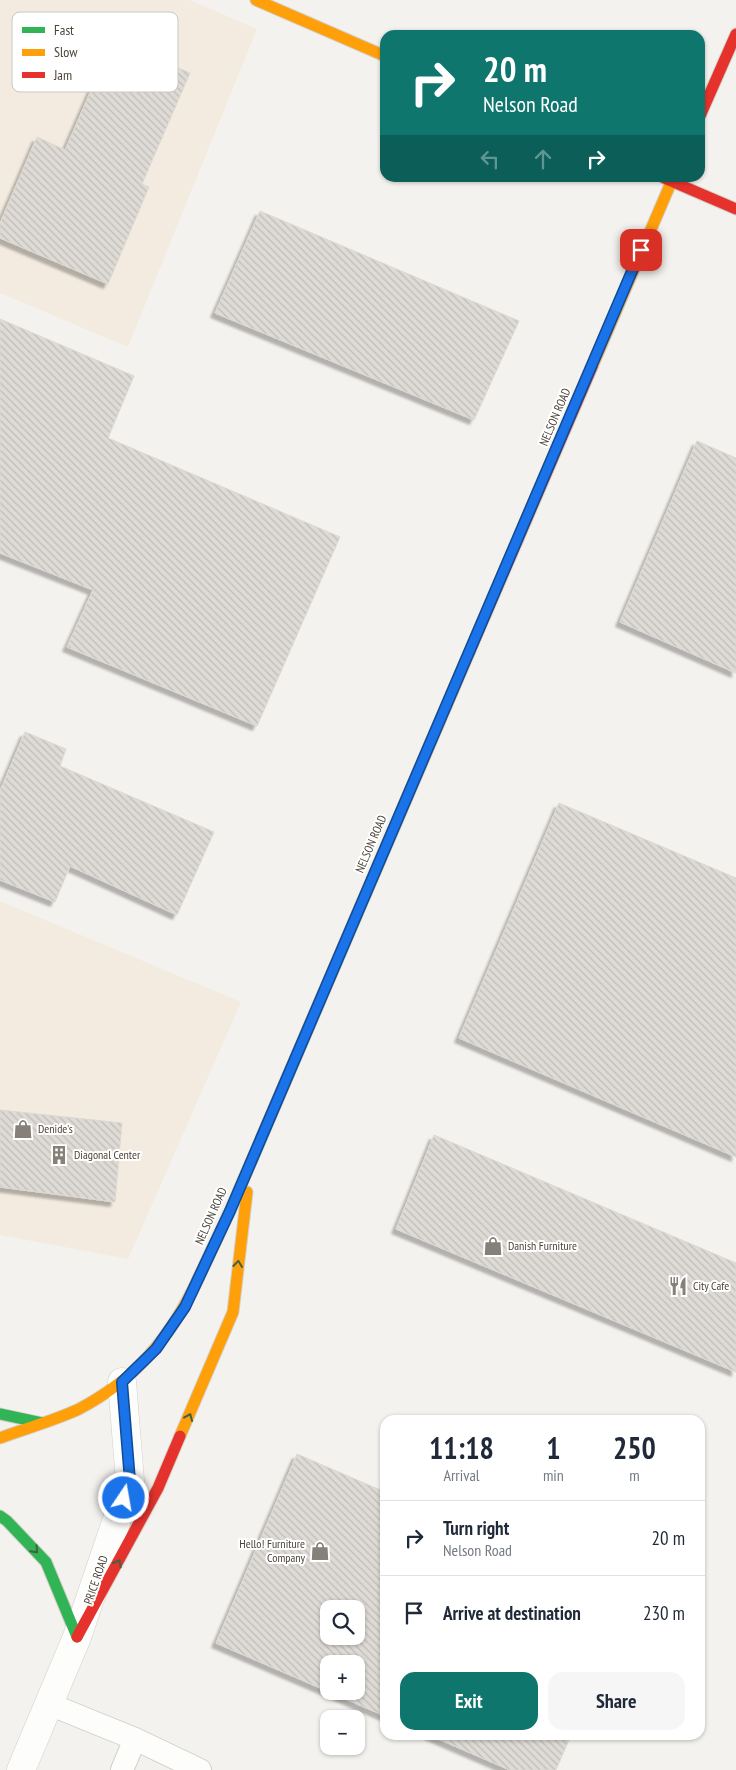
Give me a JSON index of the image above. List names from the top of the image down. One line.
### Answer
{"streets":{"main road":["NELSON ROAD"],"street":["PRICE ROAD"]},"crossings":[["NELSON ROAD","PRICE ROAD"]],"places":{"shop":["Denide's","Danish Furniture","Hello! Furniture Company"],"building":["Diagonal Center"],"restaurant":["City Cafe"]},"legend":["Fast","Slow","Jam"],"page":{"turn":["20 m","Nelson Road"],"eta":["11:18","Arrival","1","min","250","m"],"list":[{"name":"Turn right","note":"Nelson Road","value":"20 m"},{"name":"Arrive at destination","value":"230 m"}],"map_buttons":["+","−"],"buttons":["Exit","Share"]}}
